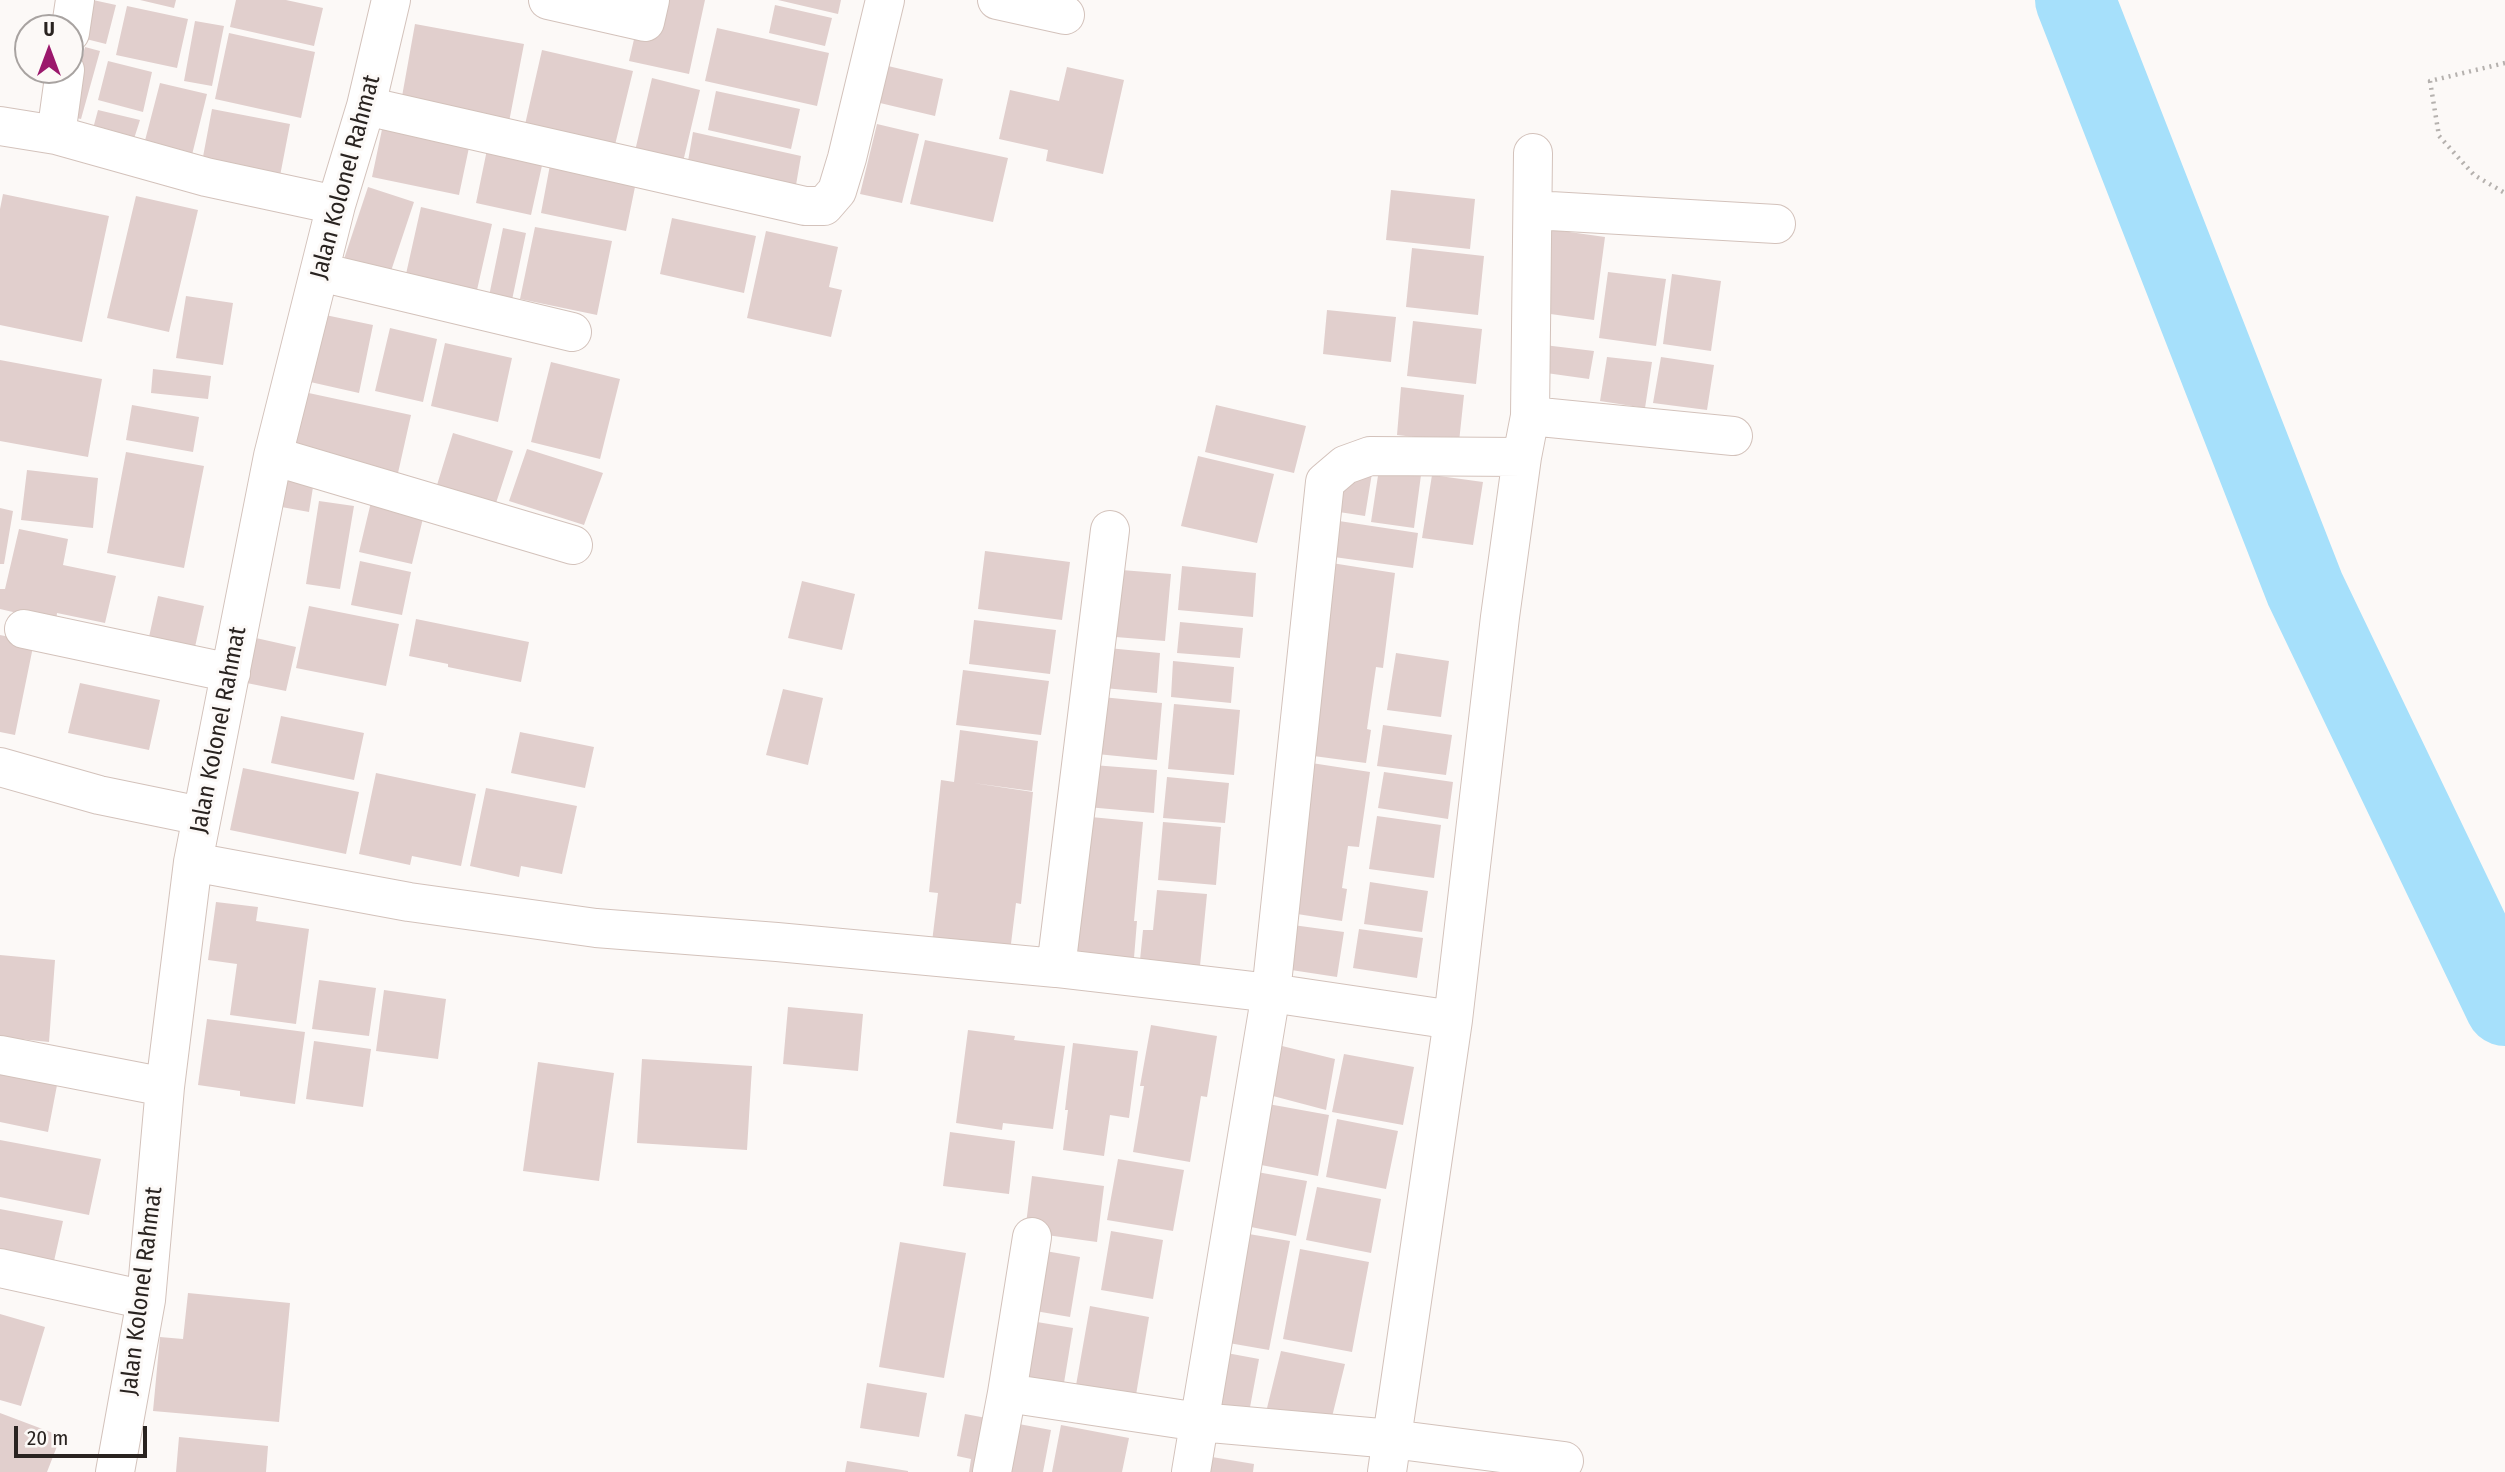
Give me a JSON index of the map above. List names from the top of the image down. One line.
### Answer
{"streets":{"street":["Jalan Kolonel Rahmat"]},"scale_bar":"20 m","north":"top"}
